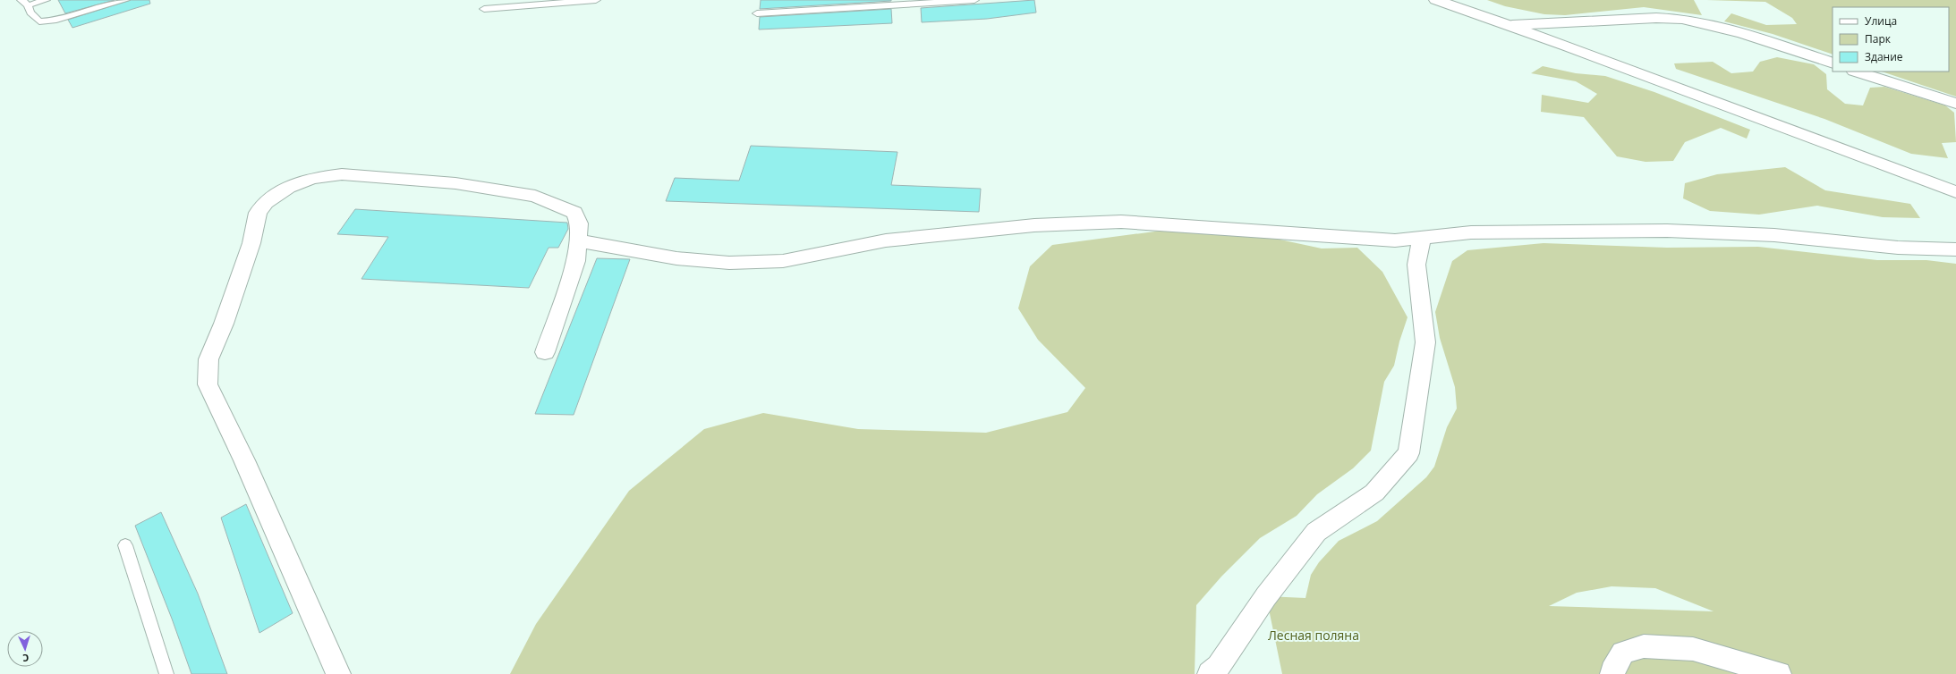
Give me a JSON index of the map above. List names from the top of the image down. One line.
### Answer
{"parks":["Лесная поляна"],"legend":["Улица","Парк","Здание"],"north":"bottom"}
